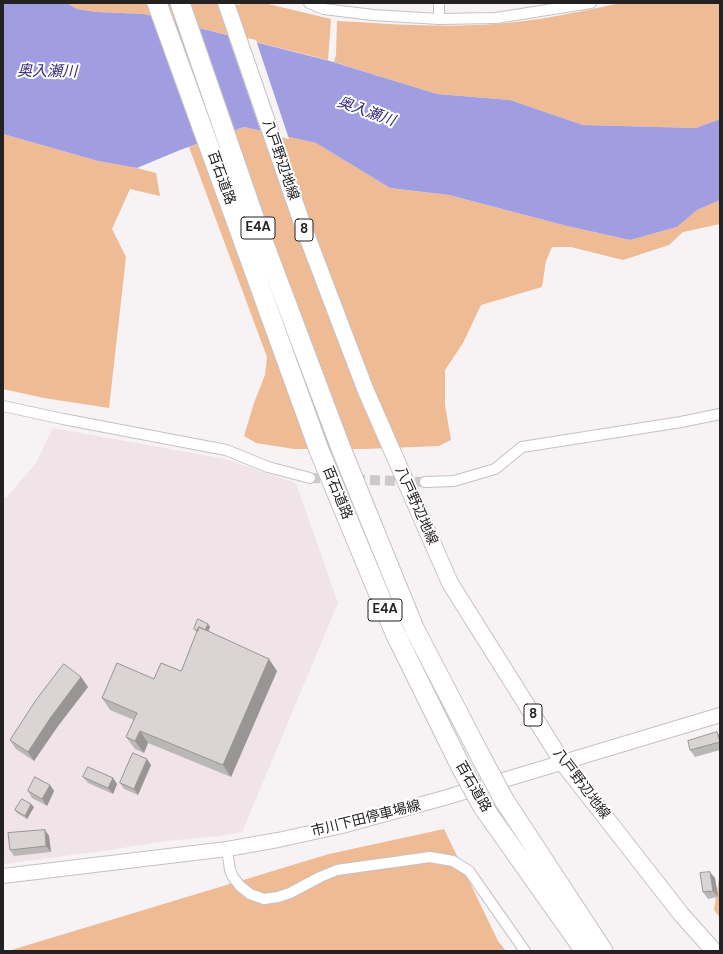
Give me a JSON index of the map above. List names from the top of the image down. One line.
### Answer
{"streets":{"highway":["百石道路","E4A"],"main road":["八戸野辺地線","8","市川下田停車場線"]},"crossings":[["八戸野辺地線","市川下田停車場線"]],"water":["奥入瀬川"]}
